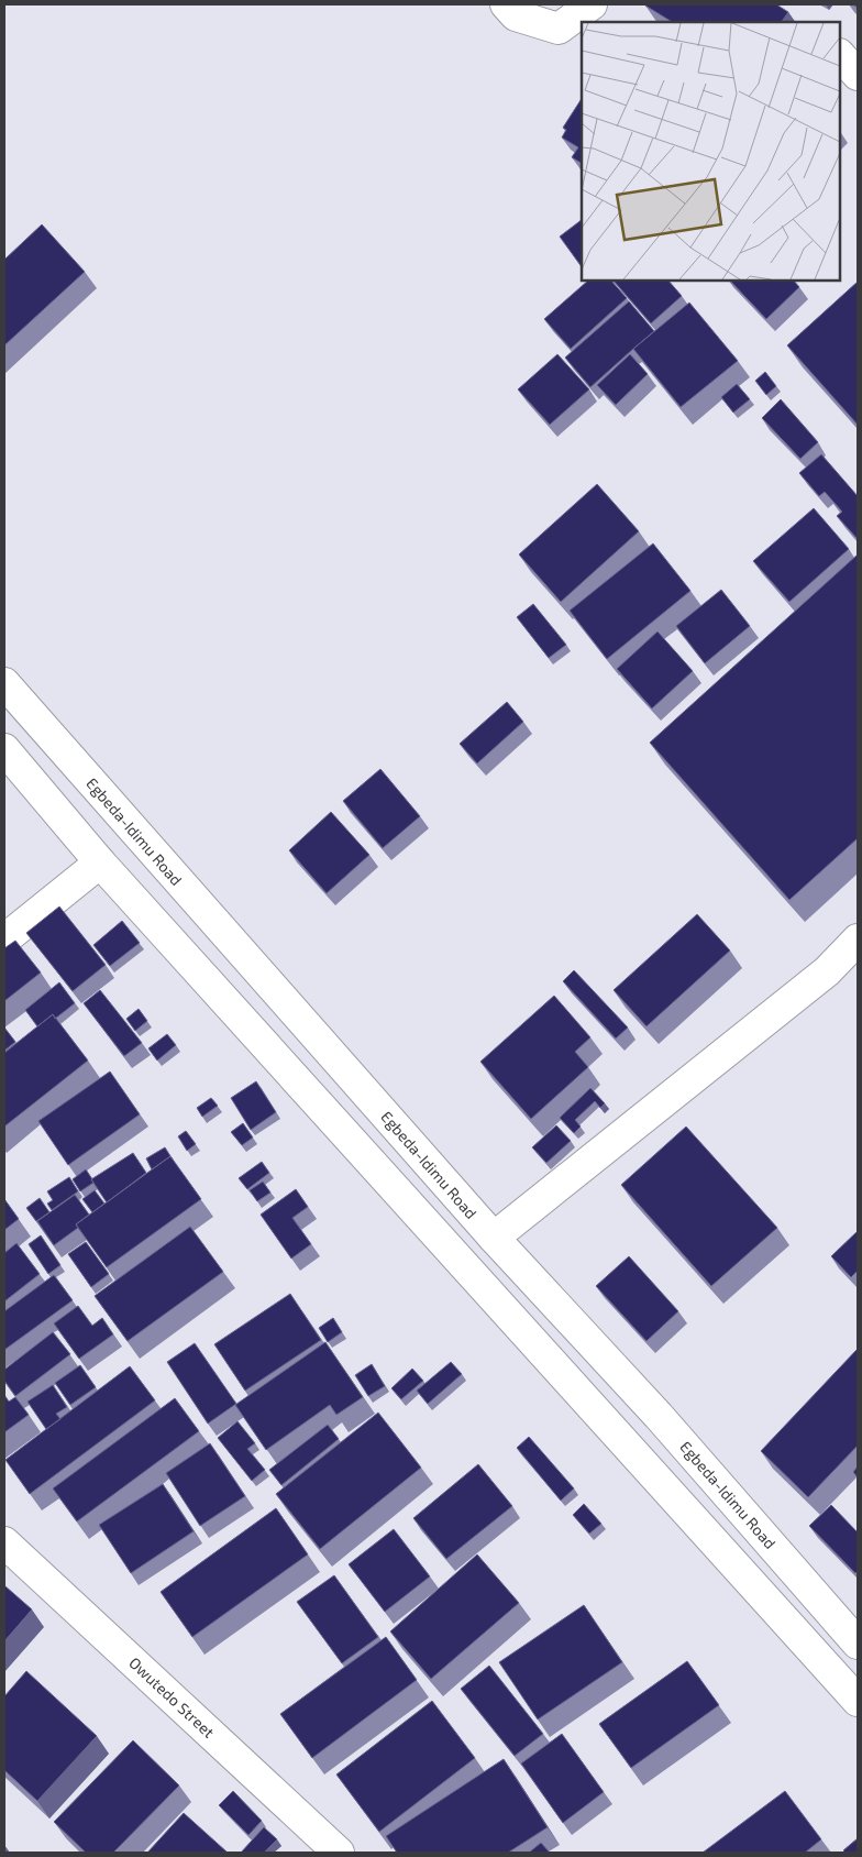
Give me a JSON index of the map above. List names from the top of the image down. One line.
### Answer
{"streets":{"main road":["Egbeda-Idimu Road","Owutedo Street"]}}
